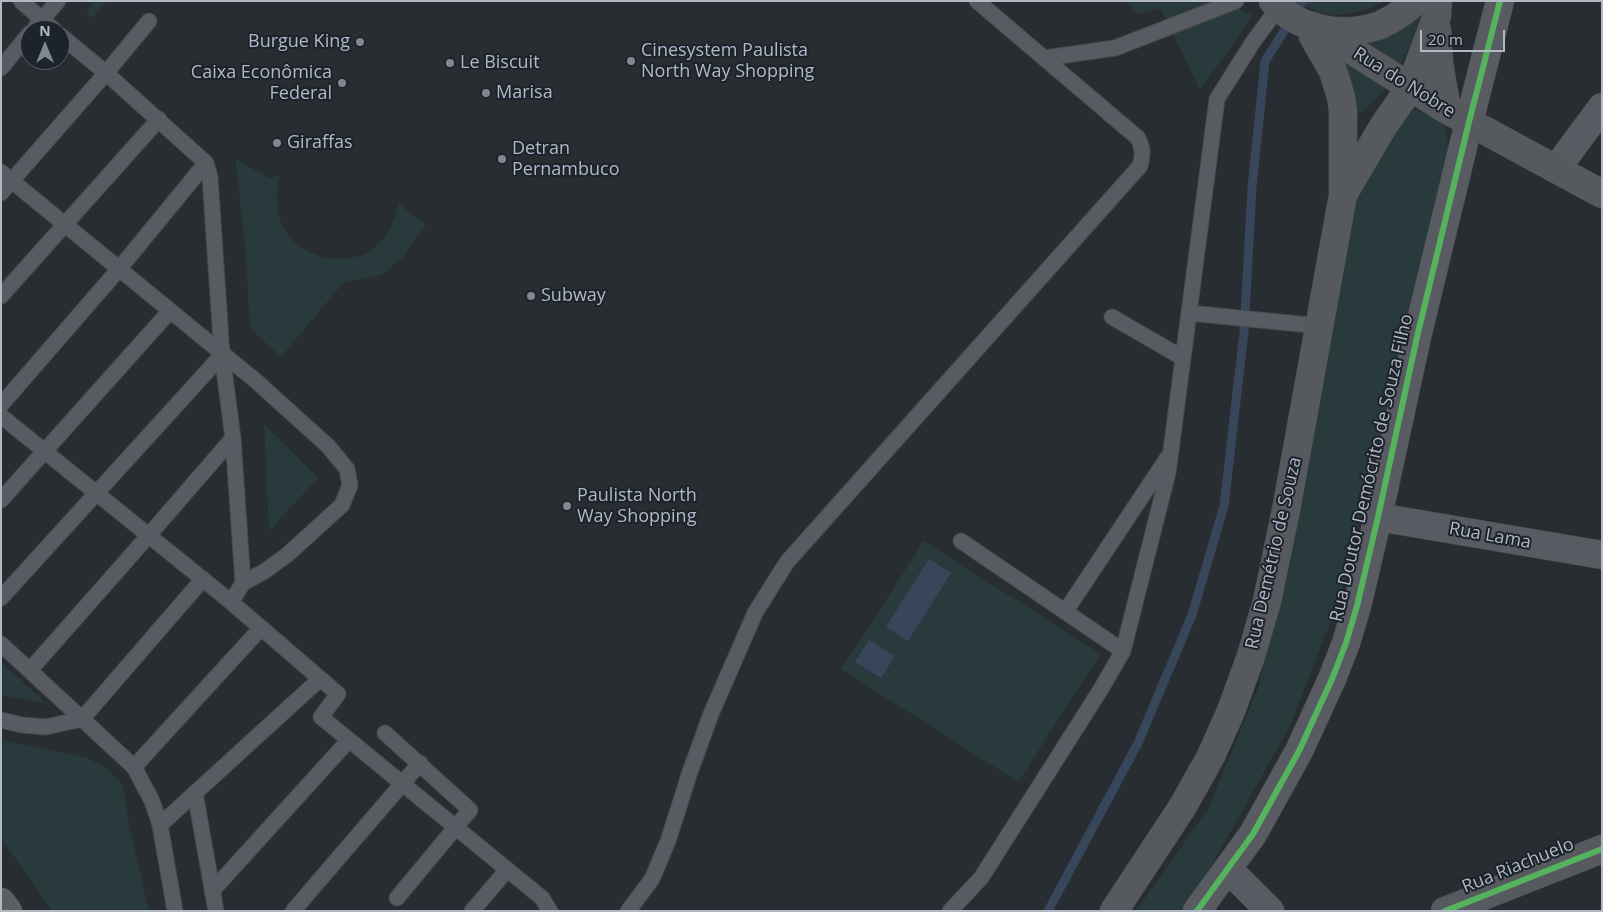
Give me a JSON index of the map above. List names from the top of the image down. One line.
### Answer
{"streets":{"main road":["Rua do Nobre","Rua Demétrio de Souza","Rua Riachuelo"],"street":["Rua Doutor Demócrito de Souza Filho","Rua Lama"]},"crossings":[["Rua do Nobre","Rua Doutor Demócrito de Souza Filho"],["Rua do Nobre","Rua Demétrio de Souza"],["Rua Doutor Demócrito de Souza Filho","Rua Lama"]],"places":["Burgue King","Cinesystem Paulista North Way Shopping","Le Biscuit","Caixa Econômica Federal","Marisa","Giraffas","Detran Pernambuco","Subway","Paulista North Way Shopping"],"scale_bar":"20 m","north":"top"}
